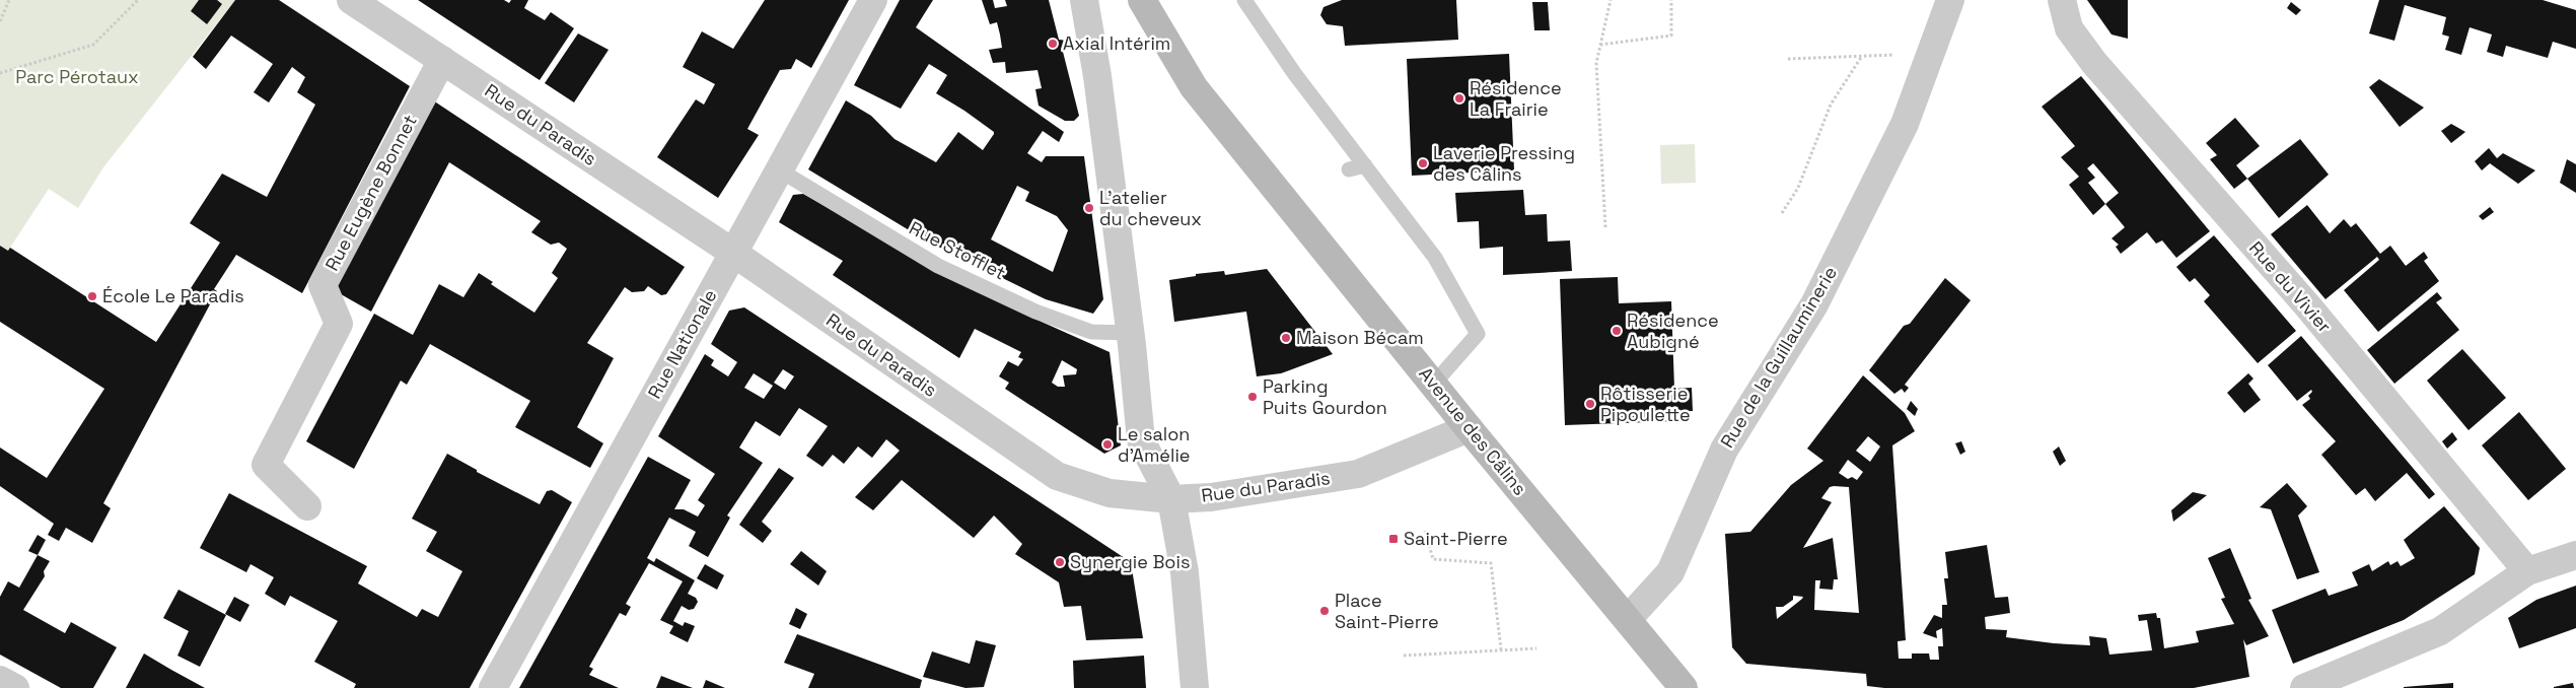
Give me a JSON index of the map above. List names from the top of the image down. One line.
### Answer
{"streets":{"main road":["Avenue des Câlins"],"street":["Rue du Paradis","Rue Eugène Bonnet","Rue du Vivier","Rue Nationale","Rue de la Guillauminerie"],"lane":["Rue Stofflet"]},"crossings":[["Rue du Paradis","Rue Eugène Bonnet"],["Rue du Paradis","Rue Nationale"],["Rue du Paradis","Avenue des Câlins"],["Rue Stofflet","Rue Nationale"],["Rue de la Guillauminerie","Avenue des Câlins"]],"parks":["Parc Pérotaux"],"places":{"other":["Axial Intérim","Résidence La Frairie","Laverie Pressing des Câlins","L'atelier du cheveux","École Le Paradis","Résidence Aubigné","Maison Bécam","Parking Puits Gourdon","Rôtisserie Pipoulette","Le salon d'Amélie","Synergie Bois","Place Saint-Pierre"],"transit":["Saint-Pierre"]}}
